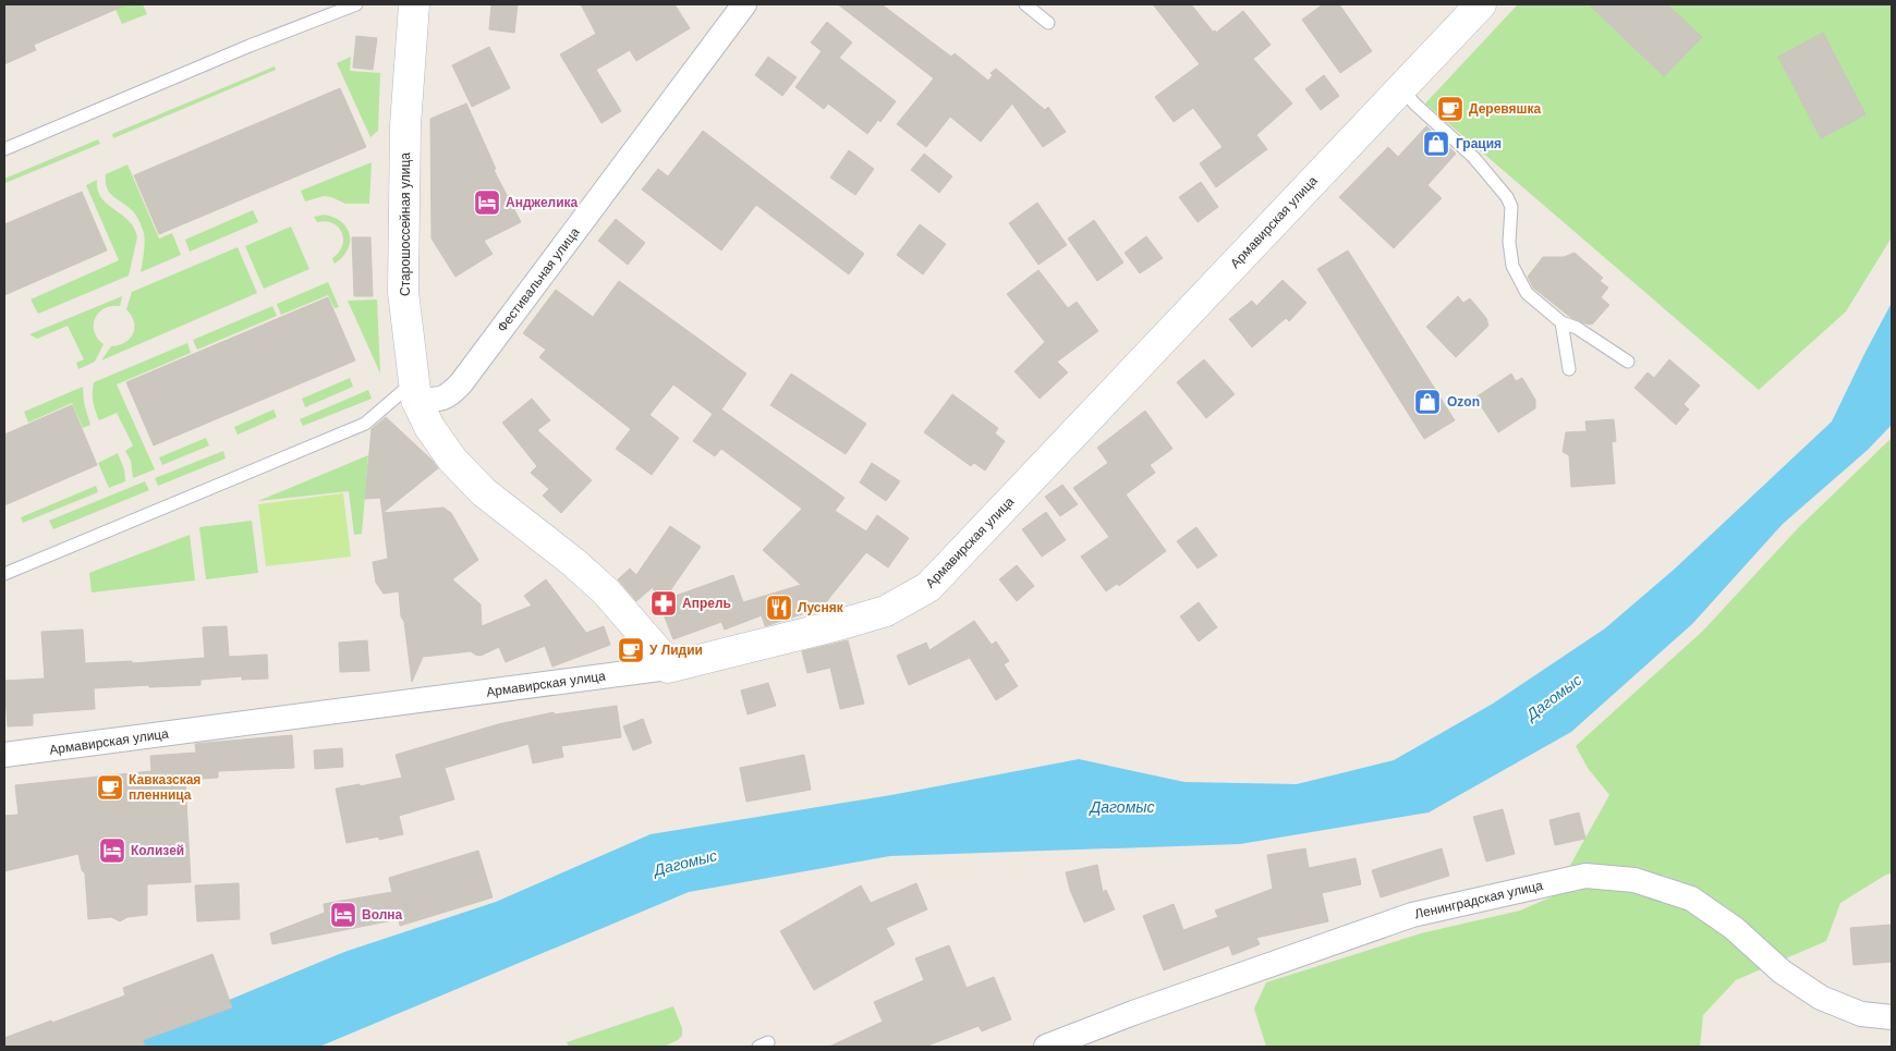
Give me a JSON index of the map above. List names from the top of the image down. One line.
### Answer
{"streets":{"street":["Армавирская улица","Старошоссейная улица","Фестивальная улица","Ленинградская улица"]},"crossings":[["Армавирская улица","Старошоссейная улица"],["Старошоссейная улица","Фестивальная улица"]],"water":["Дагомыс"],"places":{"cafe":["Деревяшка","У Лидии","Кавказская пленница"],"shop":["Грация","Ozon"],"hotel":["Анджелика","Колизей","Волна"],"pharmacy":["Апрель"],"restaurant":["Лусняк"]}}
